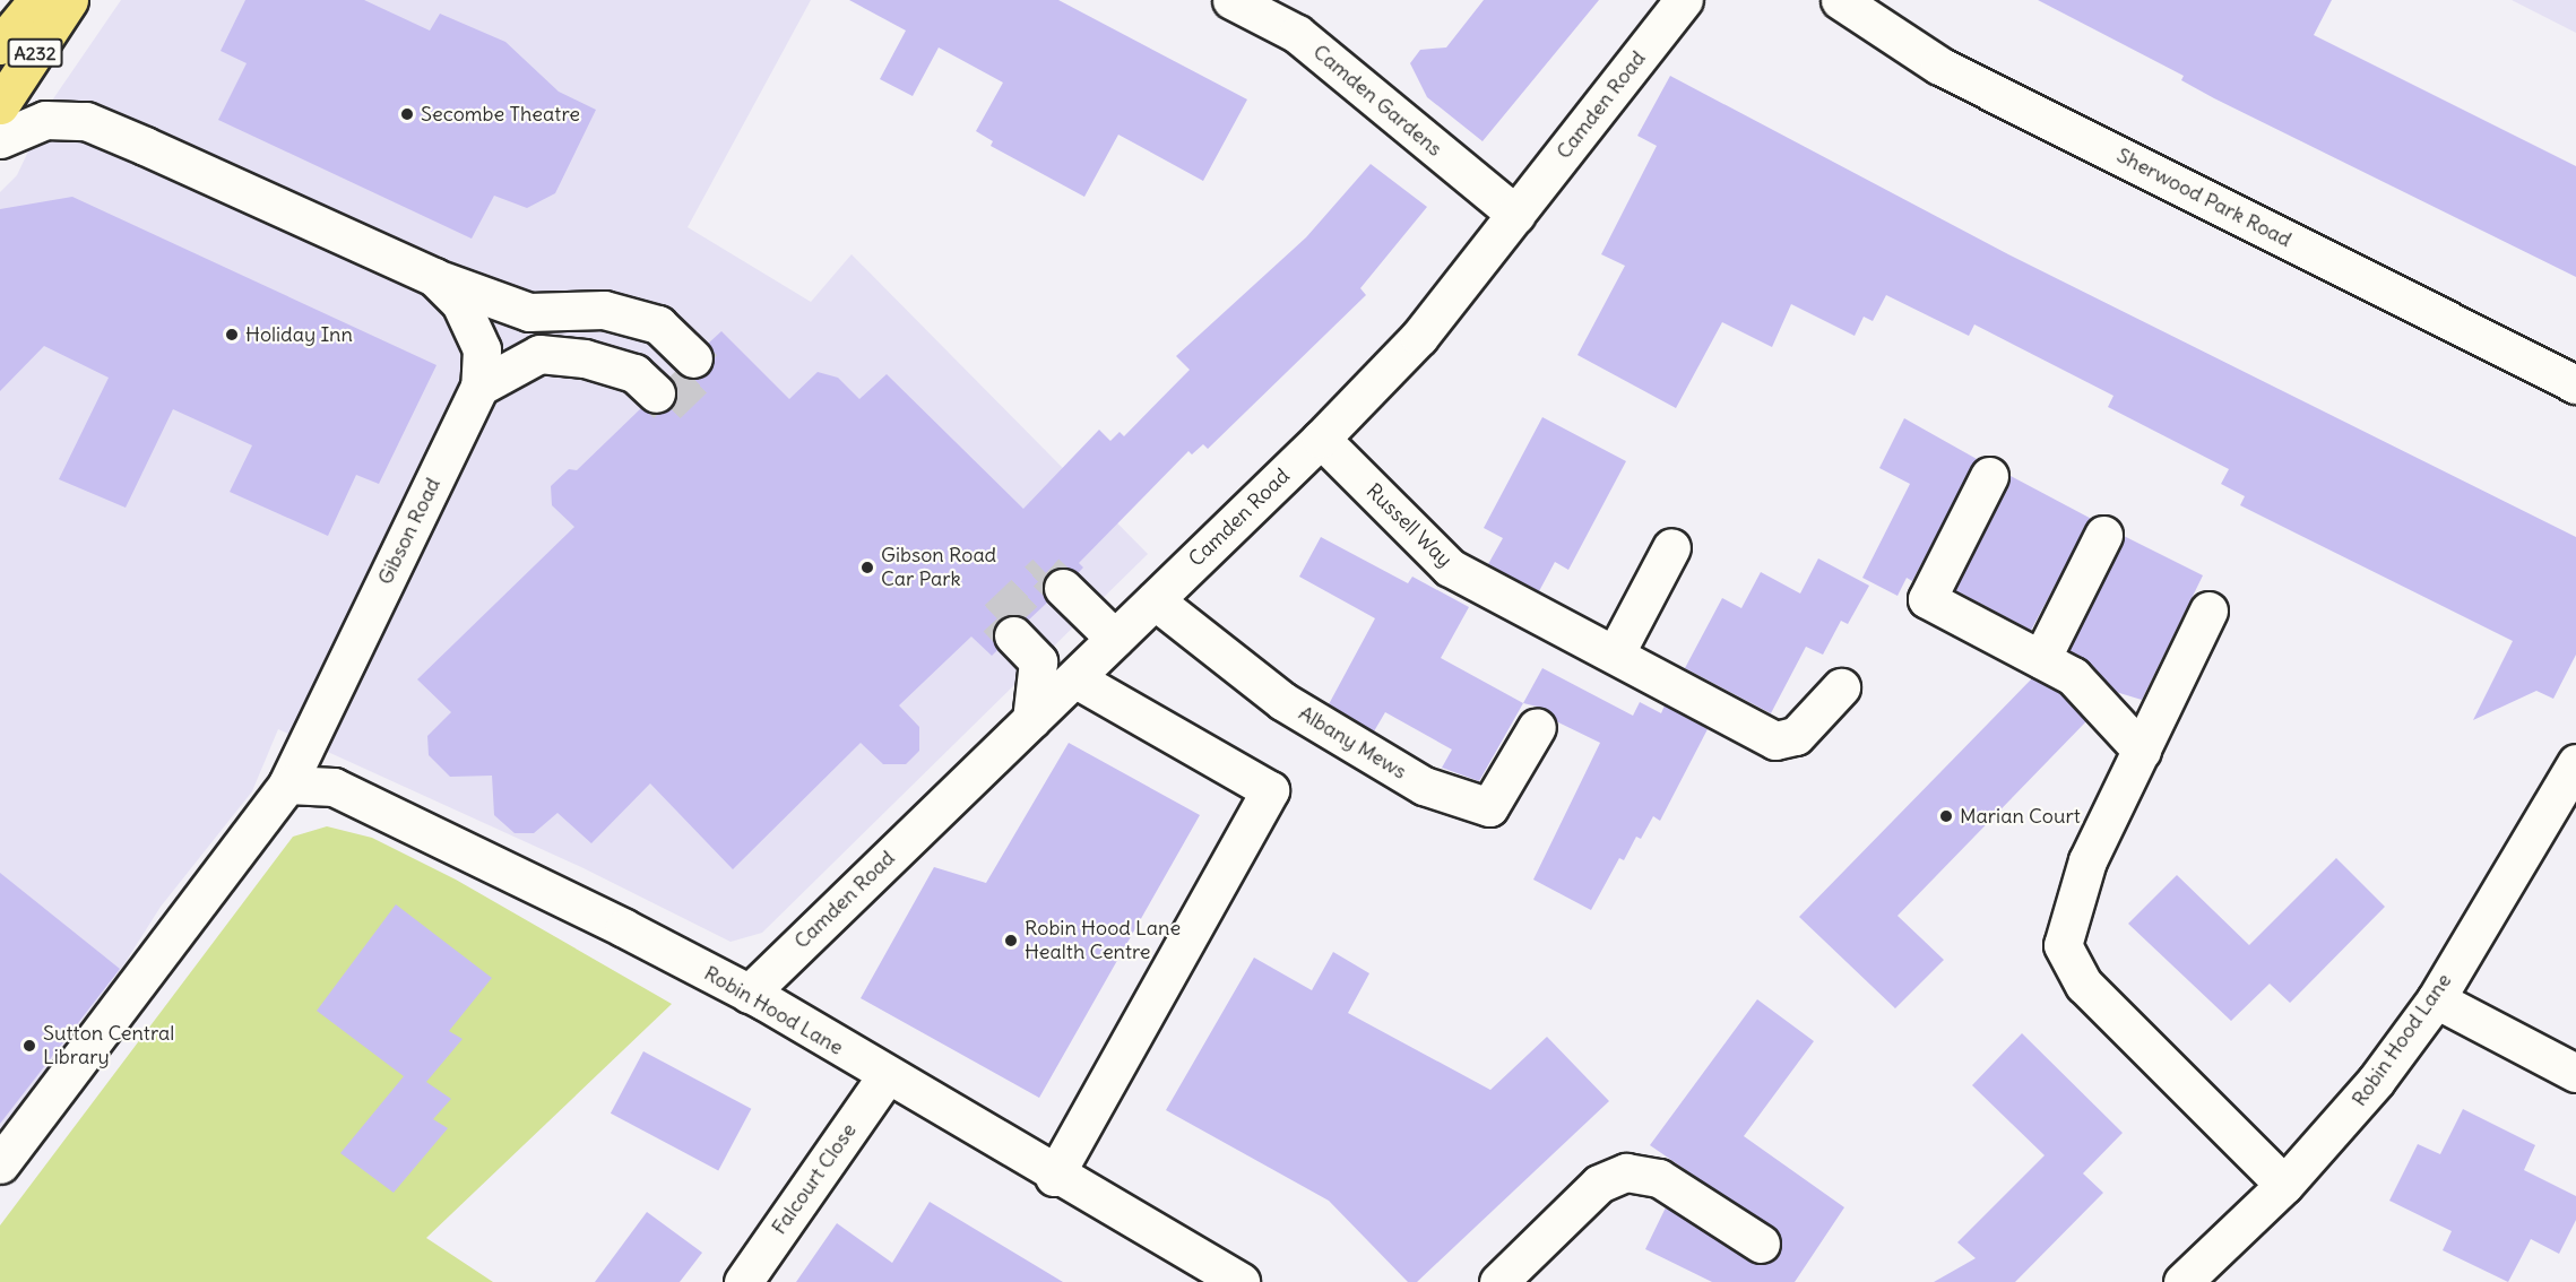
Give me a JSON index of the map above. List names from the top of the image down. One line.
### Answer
{"streets":{"highway":["A232"],"street":["Camden Gardens","Camden Road","Sherwood Park Road","Russell Way","Gibson Road","Albany Mews","Robin Hood Lane","Falcourt Close"]},"crossings":[["Camden Gardens","Camden Road"],["Camden Road","Russell Way"],["Camden Road","Albany Mews"],["Camden Road","Robin Hood Lane"],["Gibson Road","Robin Hood Lane"],["Robin Hood Lane","Falcourt Close"]],"places":["Secombe Theatre","Holiday Inn","Gibson Road Car Park","Marian Court","Robin Hood Lane Health Centre","Sutton Central Library"]}
